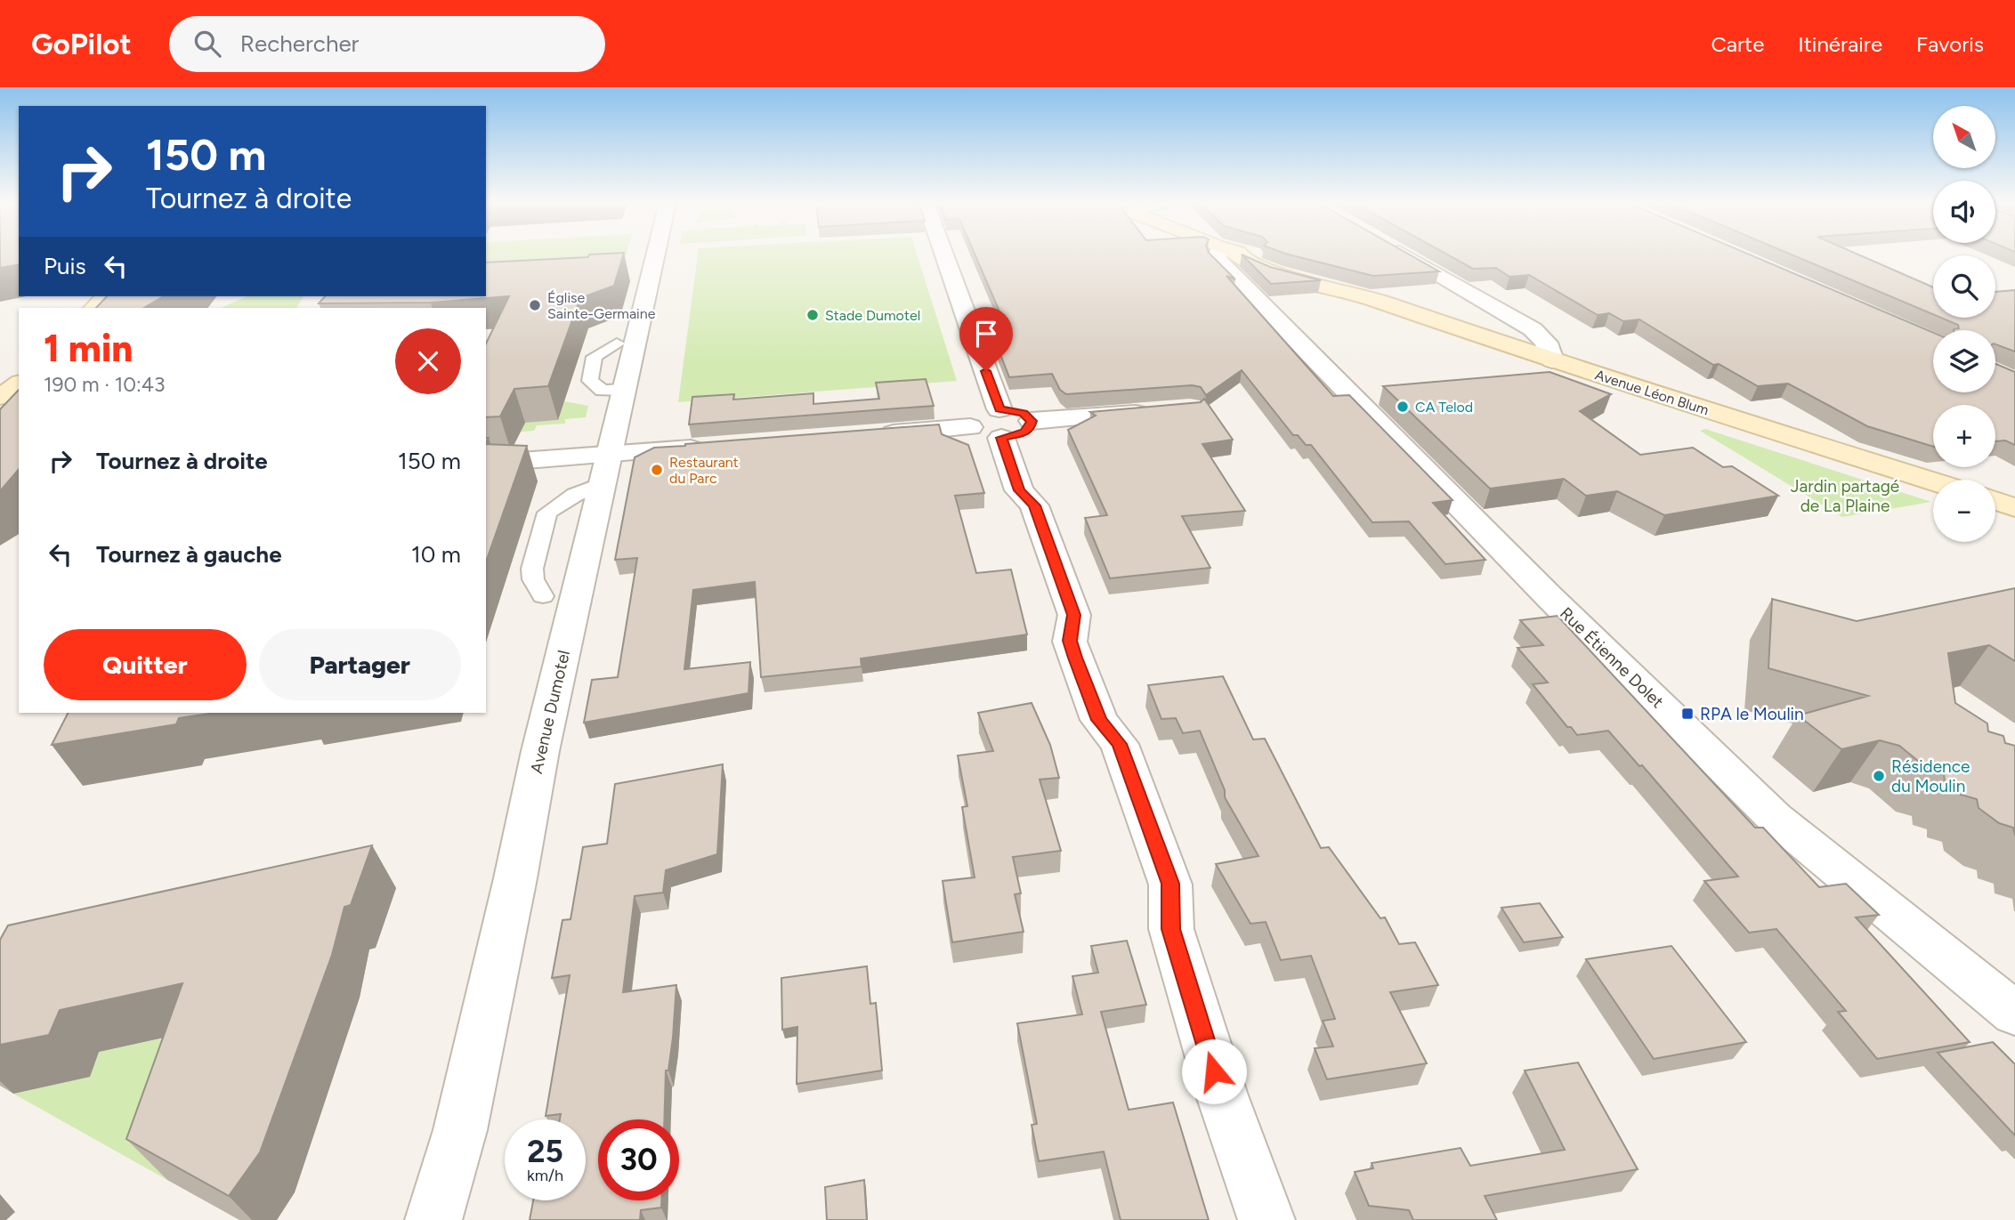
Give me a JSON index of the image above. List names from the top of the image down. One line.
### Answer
{"streets":{"main road":["Avenue Léon Blum"],"street":["Rue Étienne Dolet","Avenue Dumotel"]},"crossings":[["Avenue Léon Blum","Rue Étienne Dolet"]],"parks":["Jardin partagé de La Plaine"],"places":{"other":["Église Sainte-Germaine","Stade Dumotel","CA Telod","Restaurant du Parc","Résidence du Moulin"],"transit":["RPA le Moulin"]},"north":"top left","page":{"header":"GoPilot","search":"Rechercher","nav":["Carte","Itinéraire","Favoris"],"map_buttons":["+","−"],"turn":["150 m","Tournez à droite"],"then":"Puis","heading":["1 min","190 m · 10:43"],"list":[{"name":"Tournez à droite","value":"150 m"},{"name":"Tournez à gauche","value":"10 m"}],"buttons":["Quitter","Partager"],"speed":"25 km/h","limit":"30"}}
